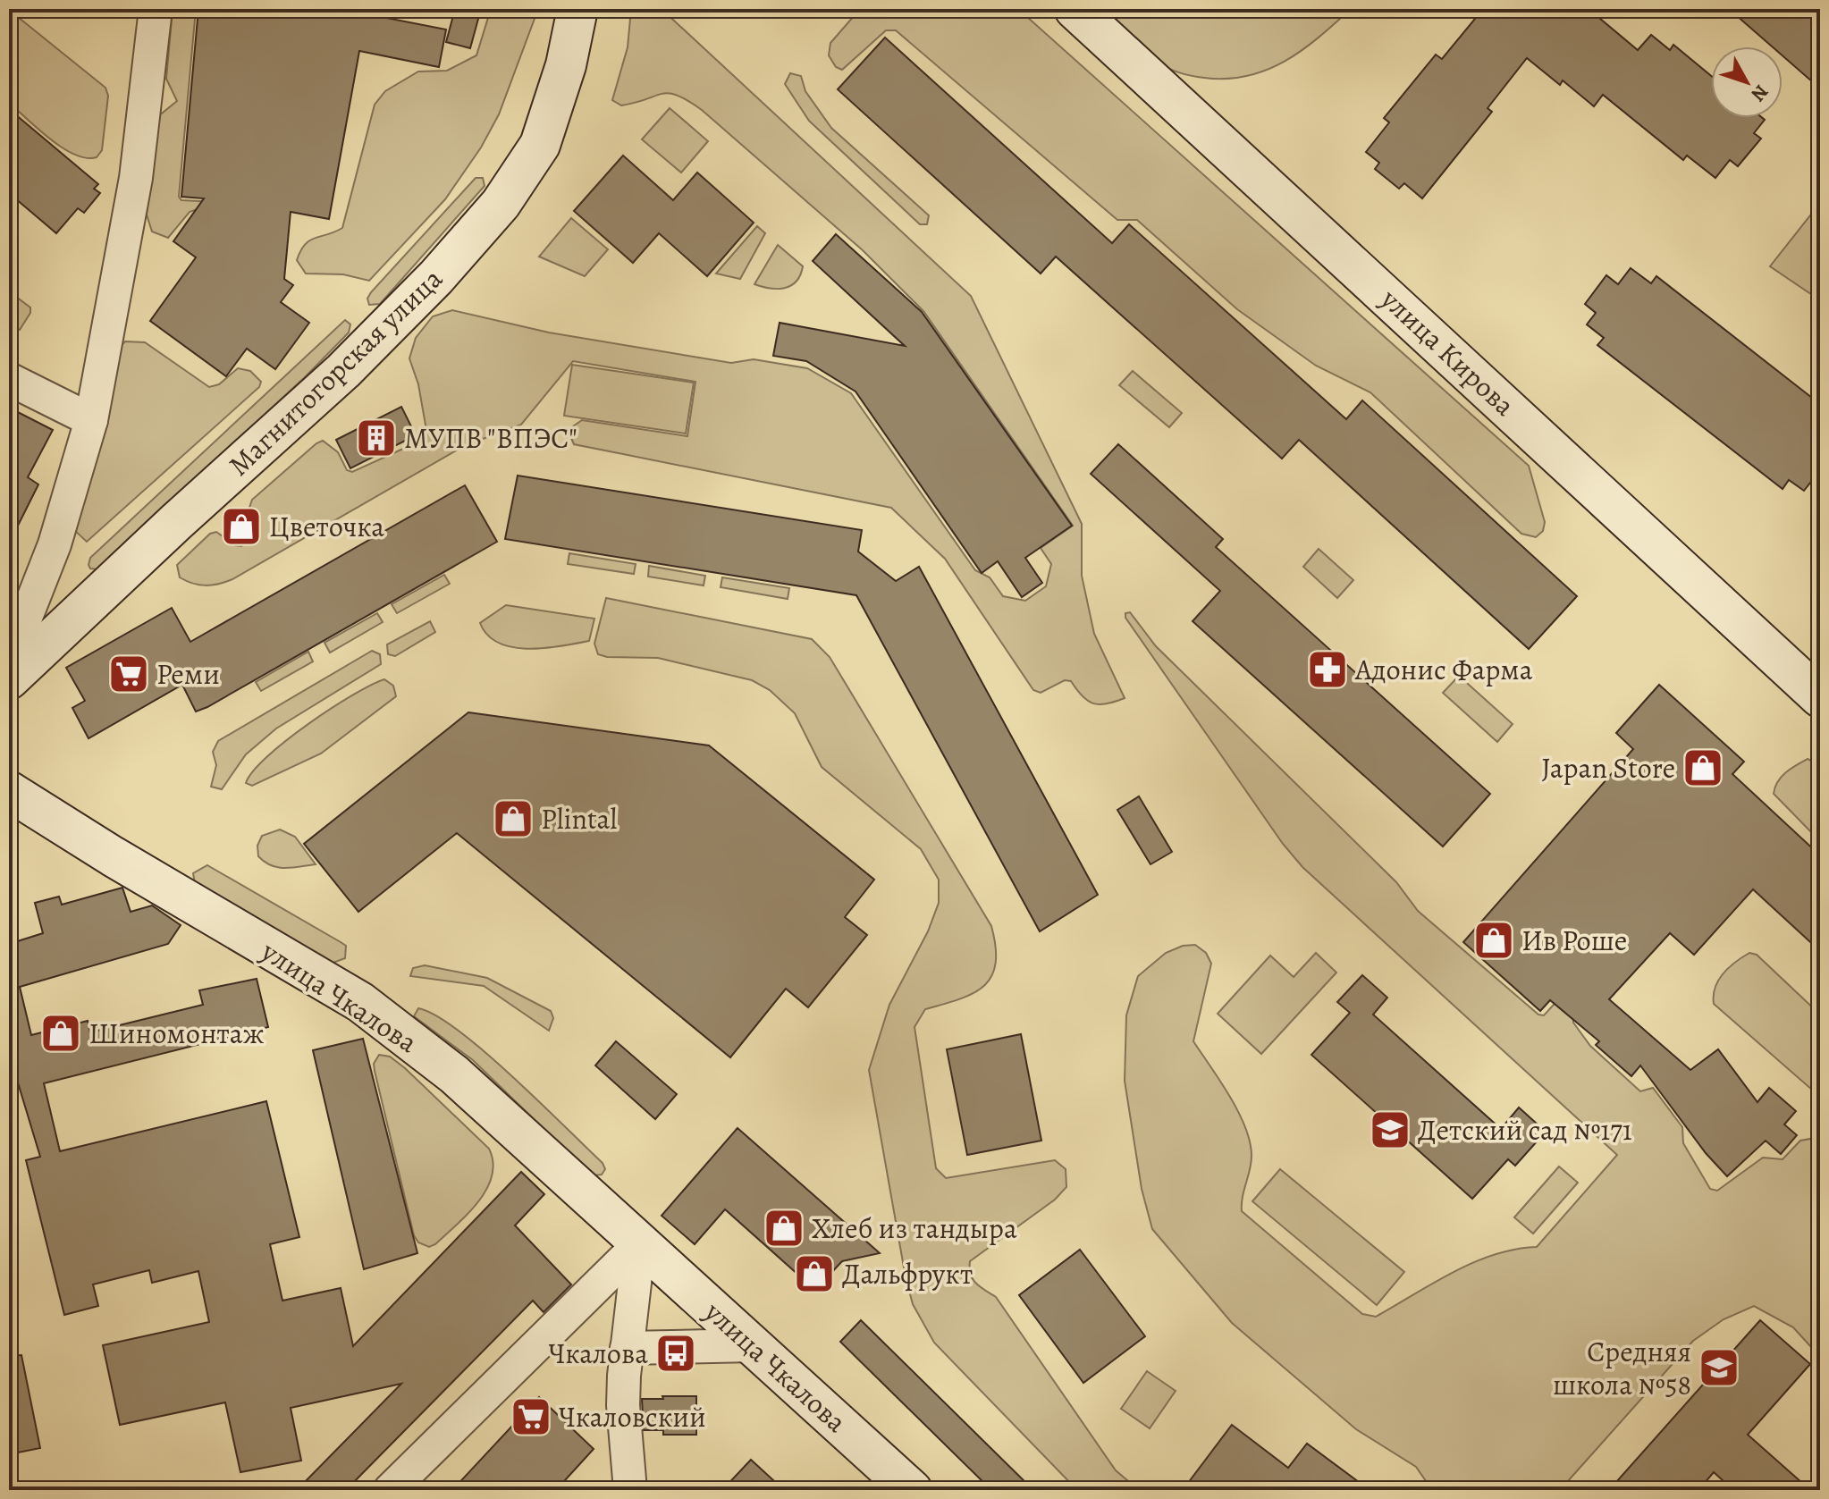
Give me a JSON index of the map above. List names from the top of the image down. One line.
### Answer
{"streets":{"main road":["улица Кирова","Магнитогорская улица","улица Чкалова"]},"places":{"building":["МУПВ \"ВПЭС\""],"shop":["Цветочка","Japan Store","Plintal","Ив Роше","Шиномонтаж","Хлеб из тандыра","Дальфрукт"],"pharmacy":["Адонис Фарма"],"supermarket":["Реми","Чкаловский"],"school or university":["Детский сад №171","Средняя школа №58"],"bus stop":["Чкалова"]},"north":"bottom right"}
